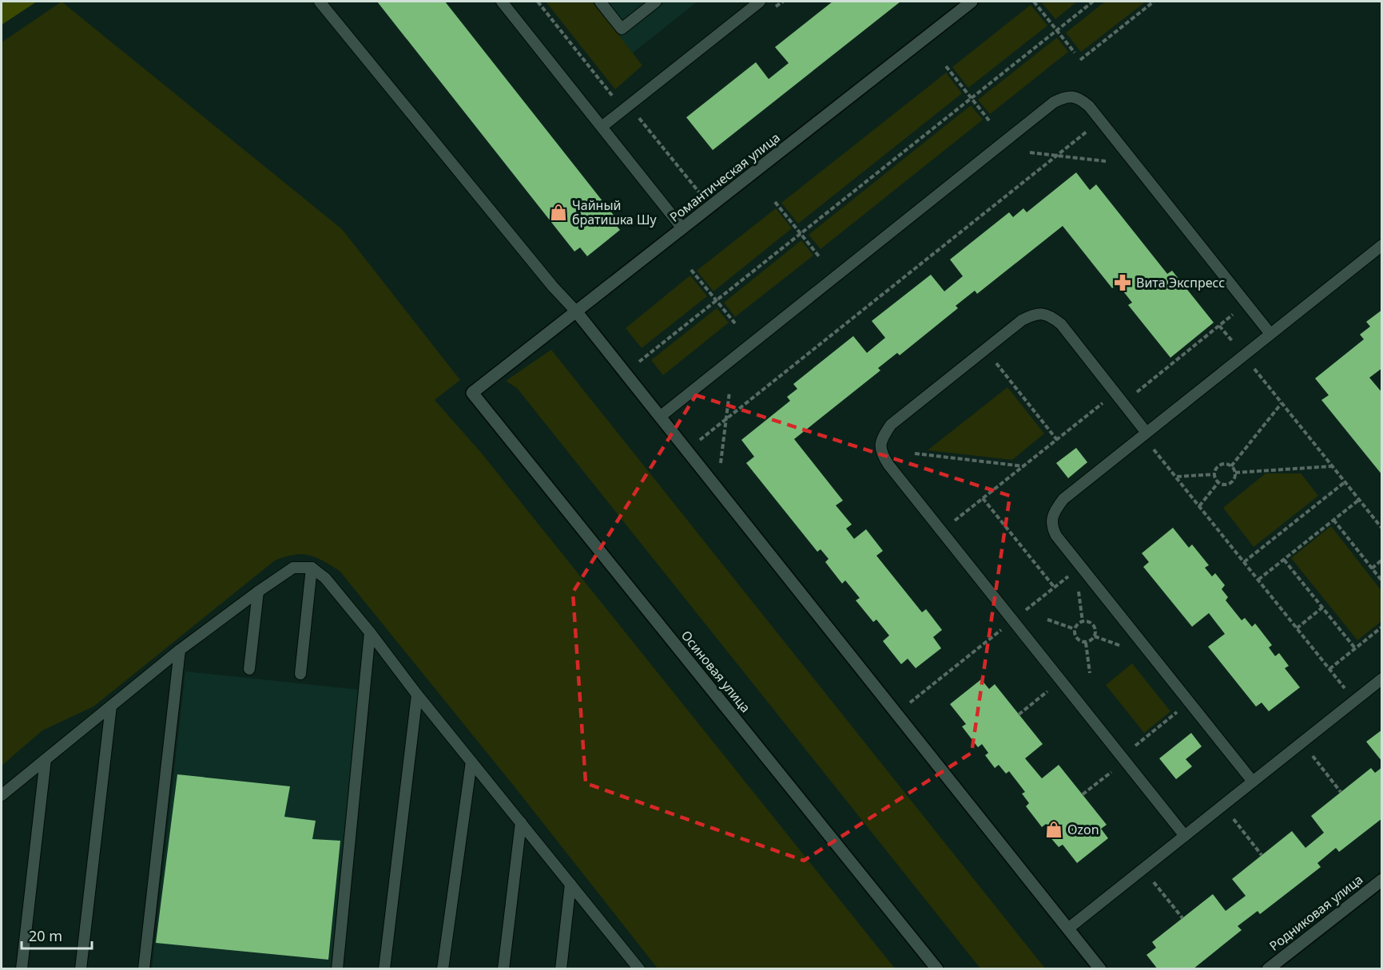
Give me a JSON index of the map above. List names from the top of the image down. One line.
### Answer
{"streets":{"street":["Романтическая улица","Осиновая улица","Родниковая улица"]},"crossings":[["Романтическая улица","Осиновая улица"]],"places":{"shop":["Чайный братишка Шу","Ozon"],"pharmacy":["Вита Экспресс"]},"scale_bar":"20 m"}
